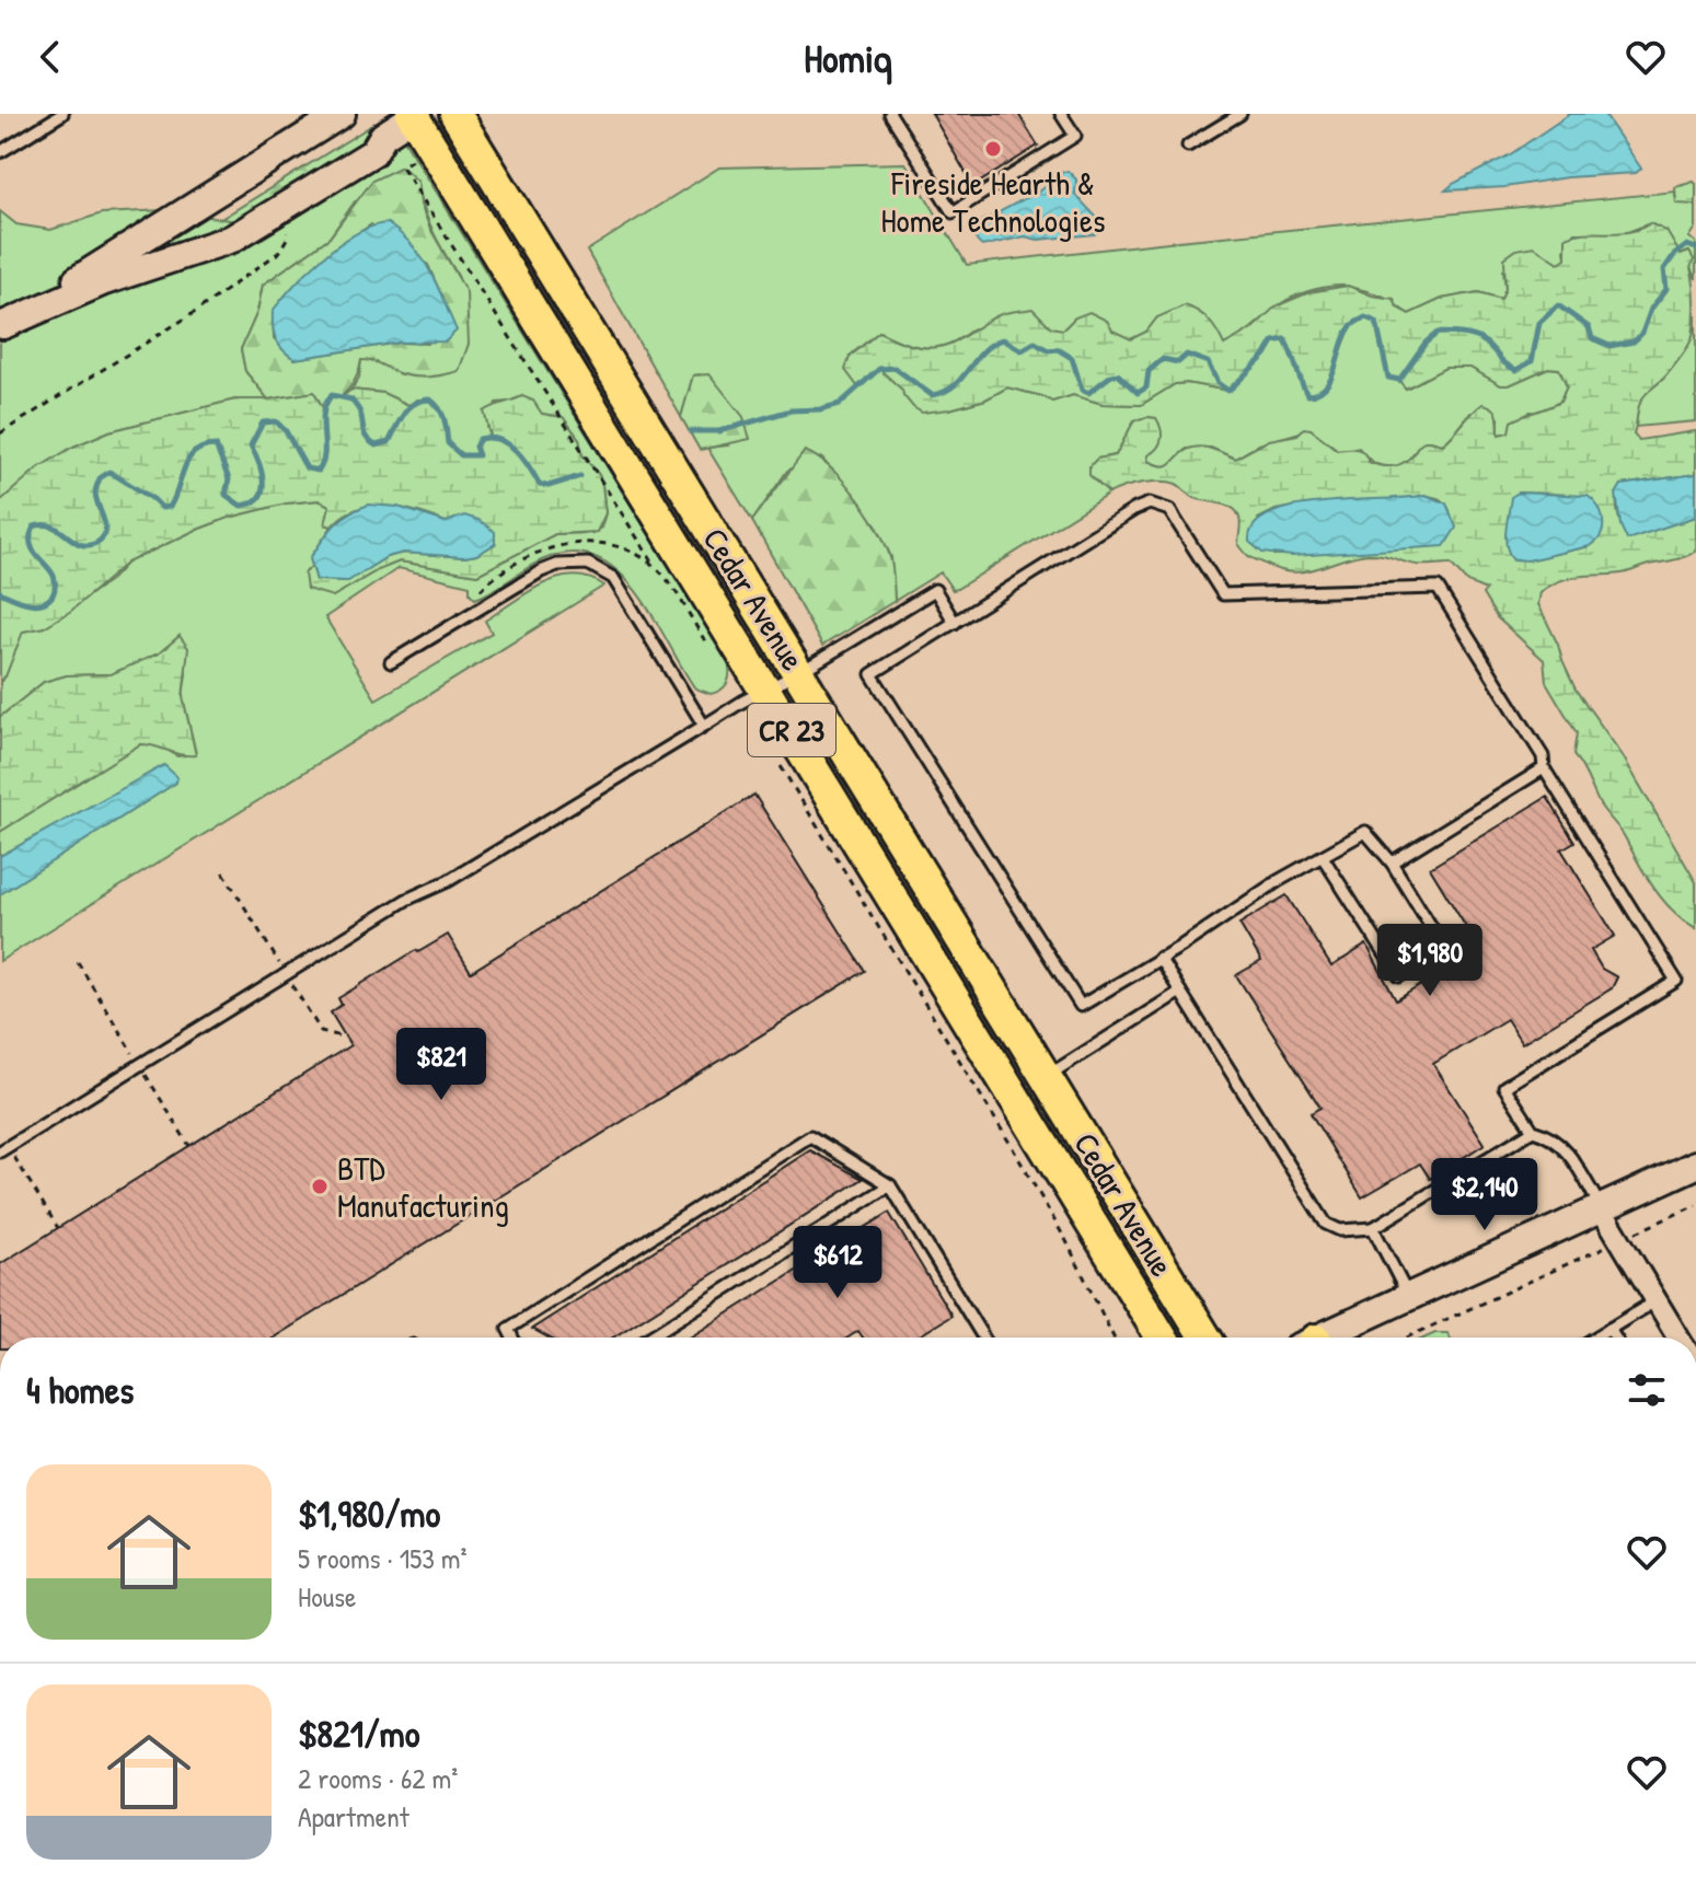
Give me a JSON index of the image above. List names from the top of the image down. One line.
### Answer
{"streets":{"main road":["Cedar Avenue","CR 23"]},"places":["Fireside Hearth & Home Technologies","BTD Manufacturing"],"page":{"header":"Homiq","price":["$1,980","$821","$2,140","$612"],"heading":"4 homes","list":[{"name":"$1,980/mo","note":"5 rooms · 153 m² · House"},{"name":"$821/mo","note":"2 rooms · 62 m² · Apartment"}]}}
